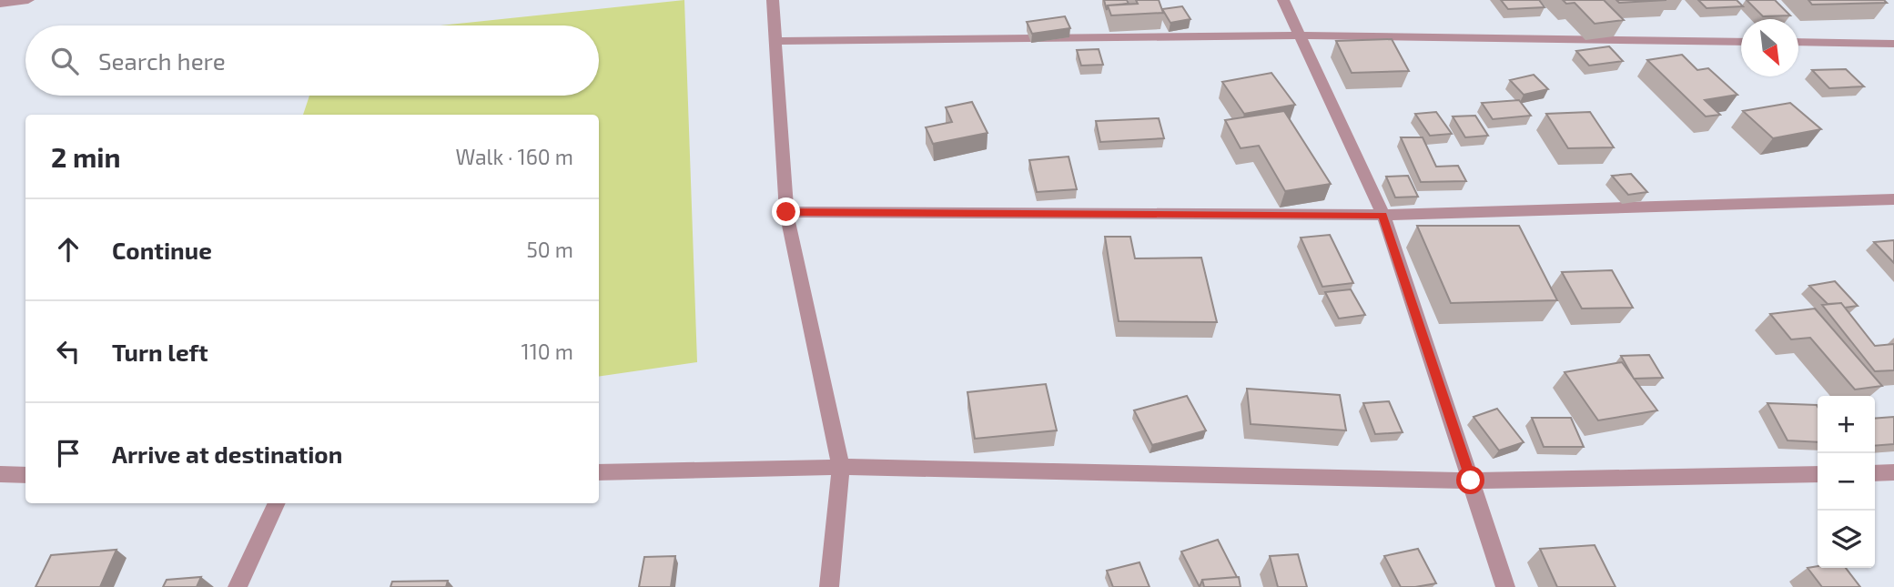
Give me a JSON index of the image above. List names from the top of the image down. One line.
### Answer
{"north":"bottom right","page":{"search":"Search here","heading":["2 min","Walk · 160 m"],"list":[["Continue","50 m"],["Turn left","110 m"],"Arrive at destination"],"map_buttons":["+","−"]}}
